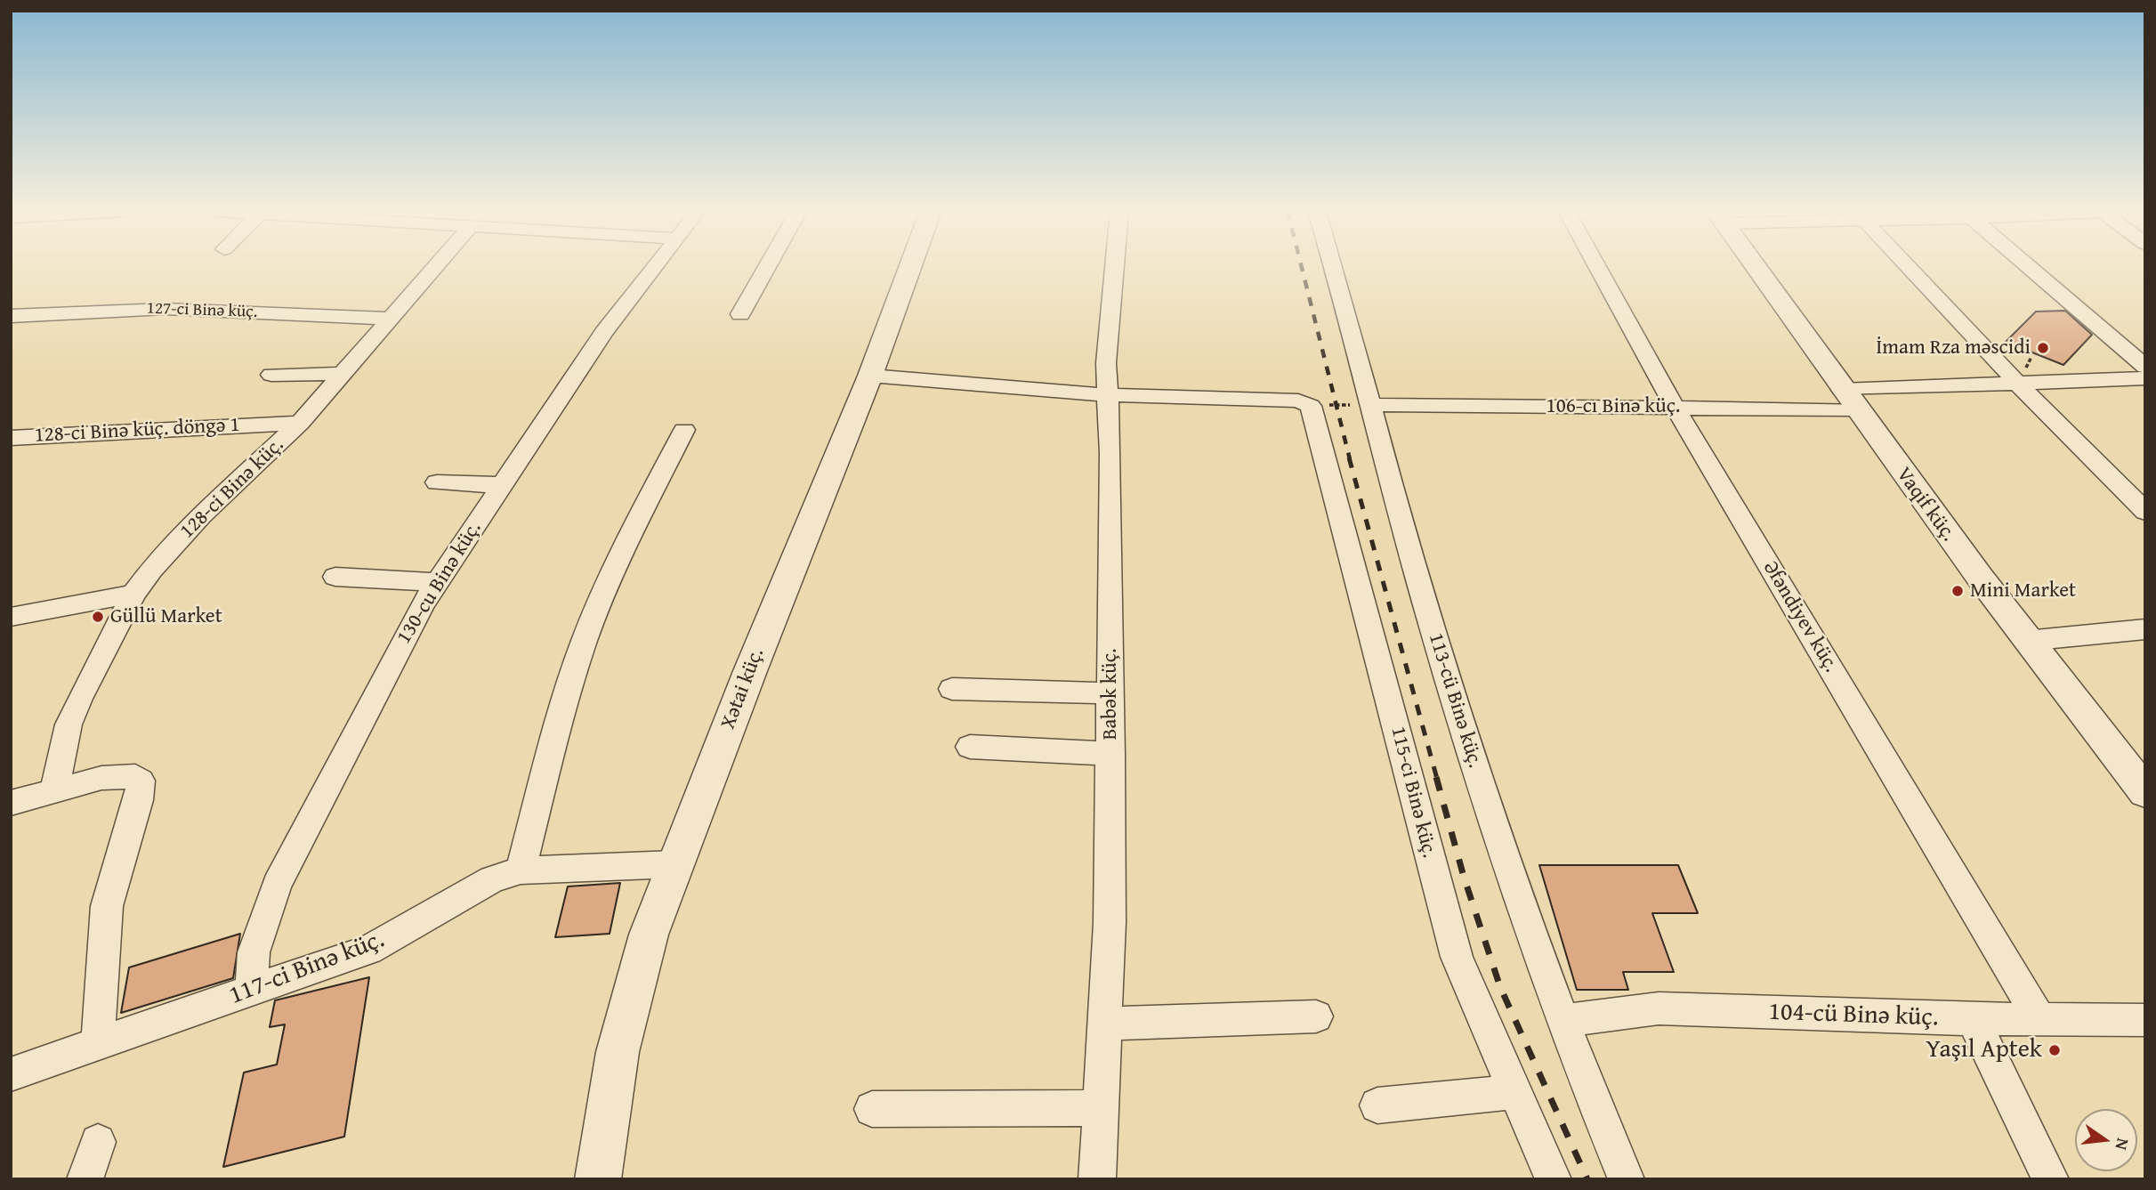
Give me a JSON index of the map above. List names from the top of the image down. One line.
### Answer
{"streets":{"street":["127-ci Binə küç.","106-cı Binə küç.","128-ci Binə küç. döngə 1","128-ci Binə küç.","Vaqif küç.","130-cu Binə küç.","Əfəndiyev küç.","Xətai küç.","Babək küç.","113-cü Binə küç.","115-ci Binə küç.","117-ci Binə küç.","104-cü Binə küç."]},"crossings":[["127-ci Binə küç.","128-ci Binə küç."],["106-cı Binə küç.","Vaqif küç."],["106-cı Binə küç.","Əfəndiyev küç."],["106-cı Binə küç.","113-cü Binə küç."],["128-ci Binə küç. döngə 1","128-ci Binə küç."],["130-cu Binə küç.","117-ci Binə küç."],["Əfəndiyev küç.","104-cü Binə küç."],["Xətai küç.","117-ci Binə küç."],["113-cü Binə küç.","104-cü Binə küç."]],"places":["İmam Rza məscidi","Mini Market","Güllü Market","Yaşıl Aptek"],"north":"right"}
